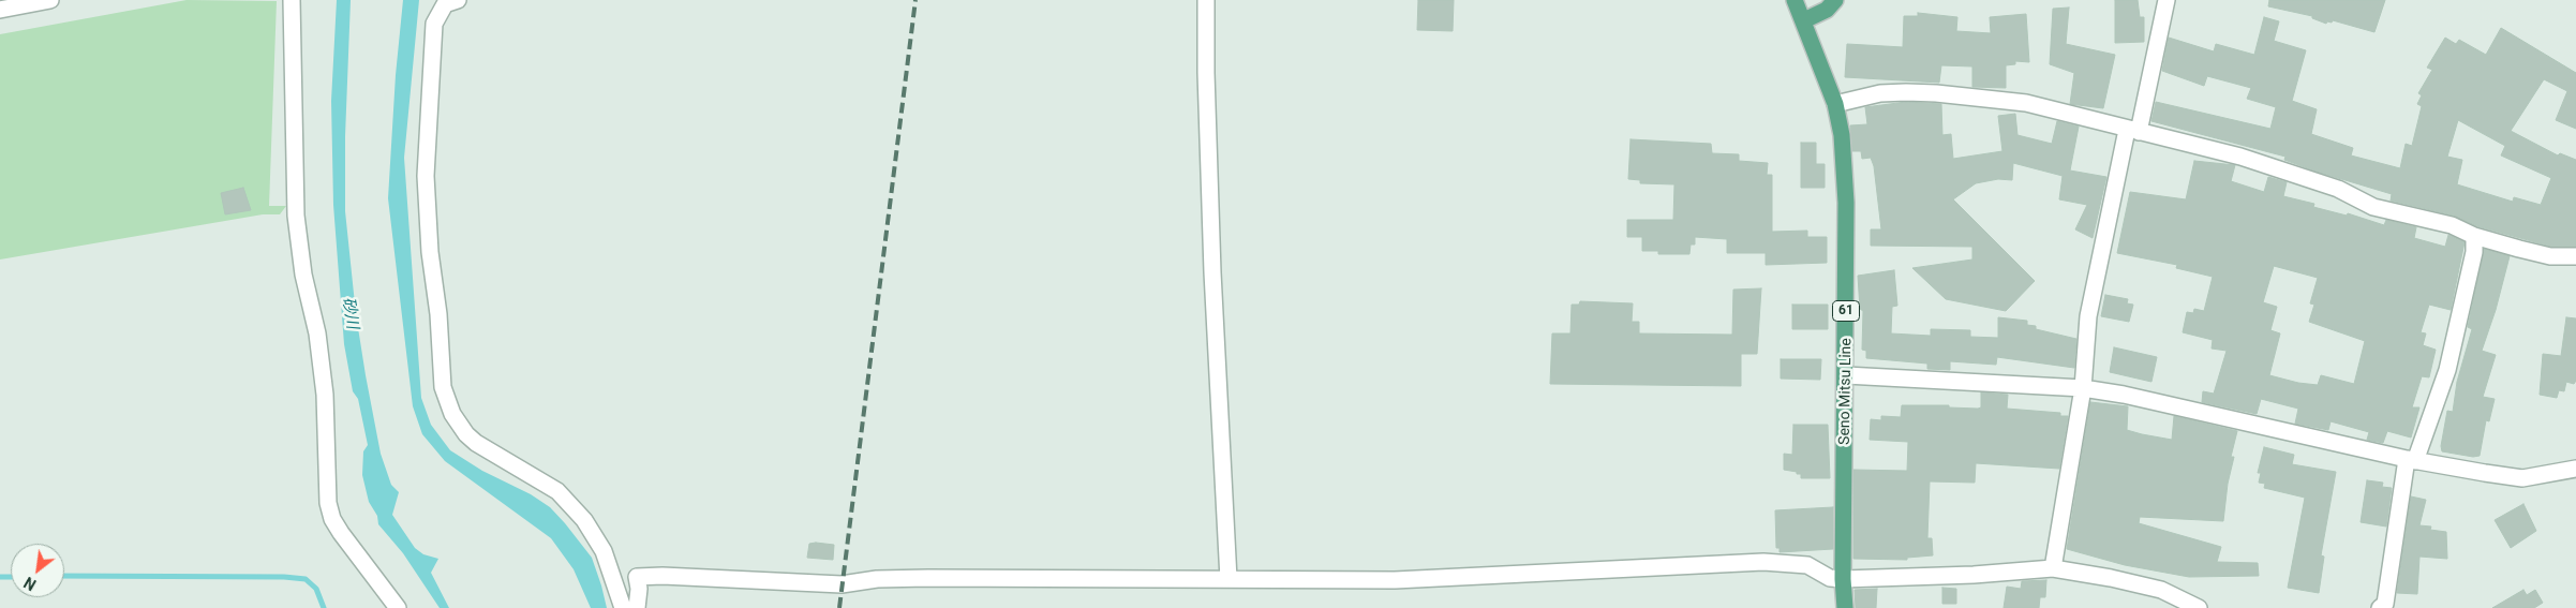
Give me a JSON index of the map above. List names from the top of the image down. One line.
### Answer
{"streets":{"main road":["61","Seno Mitsu Line"]},"water":["砂川"],"north":"bottom left"}
